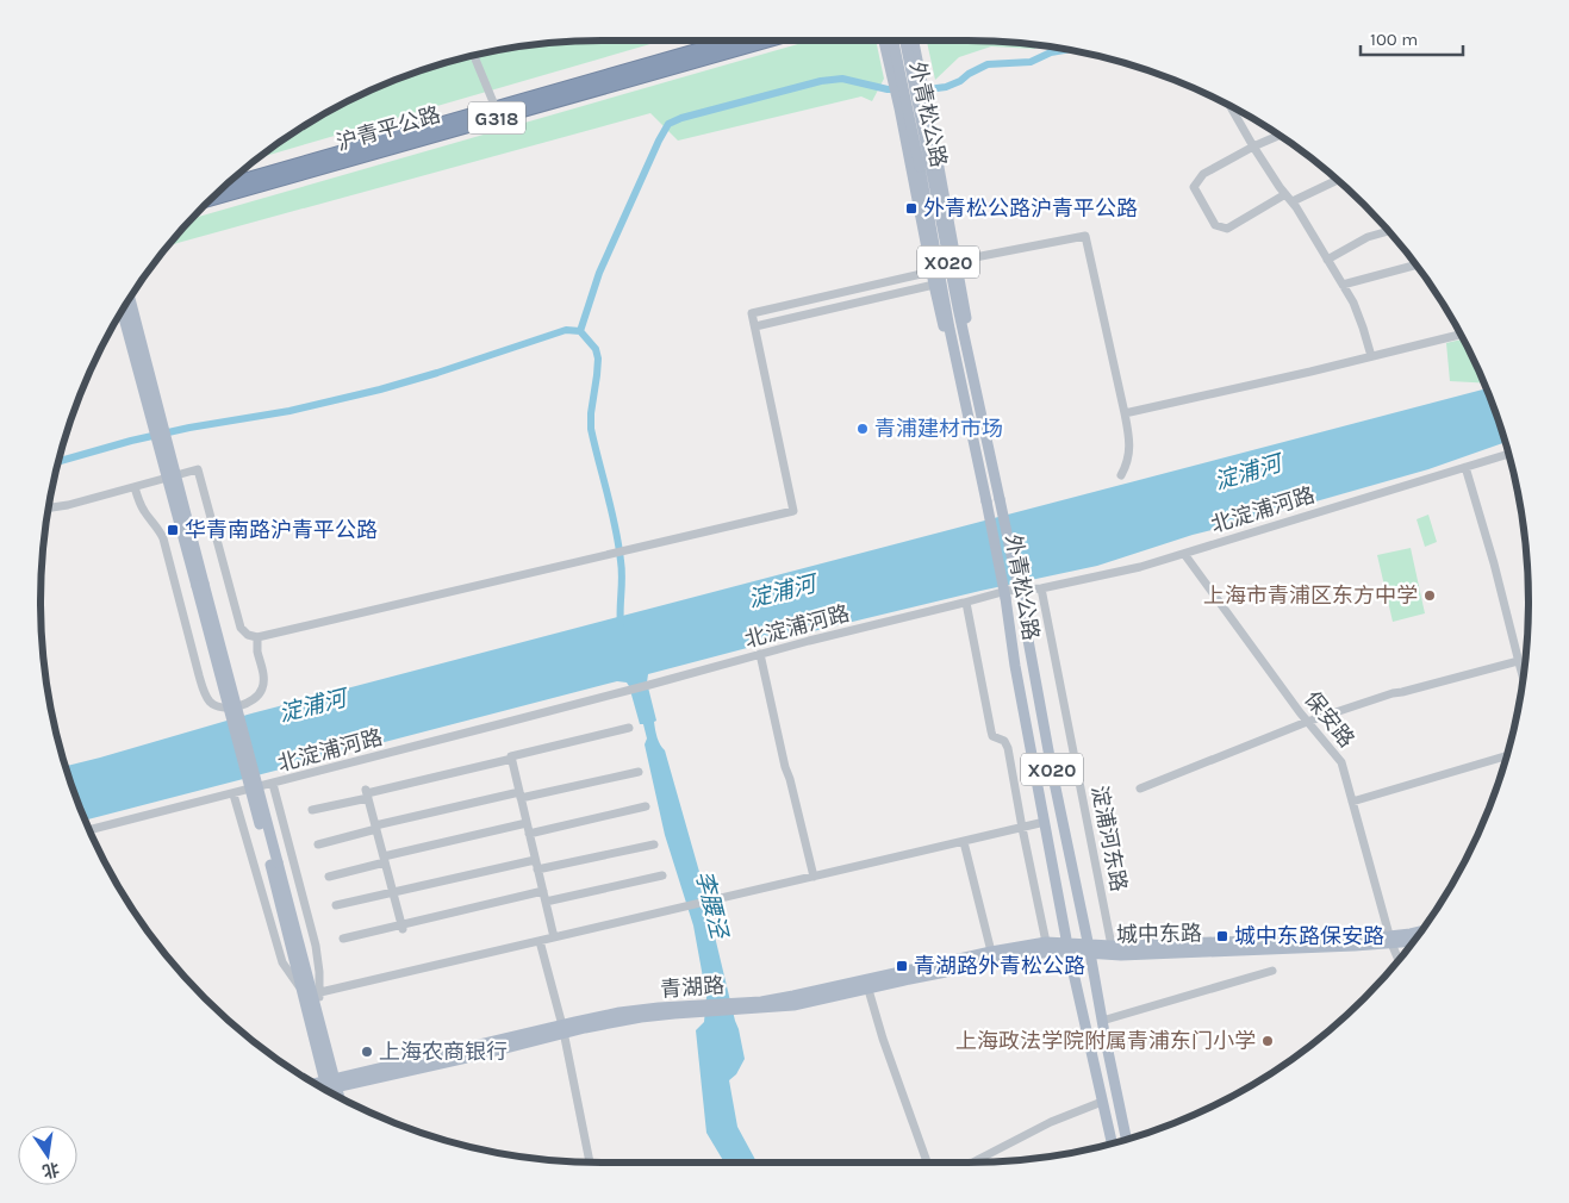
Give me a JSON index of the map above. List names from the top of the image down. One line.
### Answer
{"streets":{"highway":["G318","沪青平公路"],"main road":["外青松公路","X020","城中东路","青湖路"],"street":["北淀浦河路","保安路","淀浦河东路"]},"crossings":[["外青松公路","城中东路"],["外青松公路","青湖路"],["北淀浦河路","保安路"],["北淀浦河路","淀浦河东路"],["保安路","城中东路"],["淀浦河东路","城中东路"],["城中东路","青湖路"]],"water":["淀浦河","李腰泾"],"places":{"transit":["外青松公路沪青平公路","华青南路沪青平公路","城中东路保安路","青湖路外青松公路"],"other":["青浦建材市场","上海市青浦区东方中学","上海政法学院附属青浦东门小学","上海农商银行"]},"scale_bar":"100 m","north":"bottom"}
